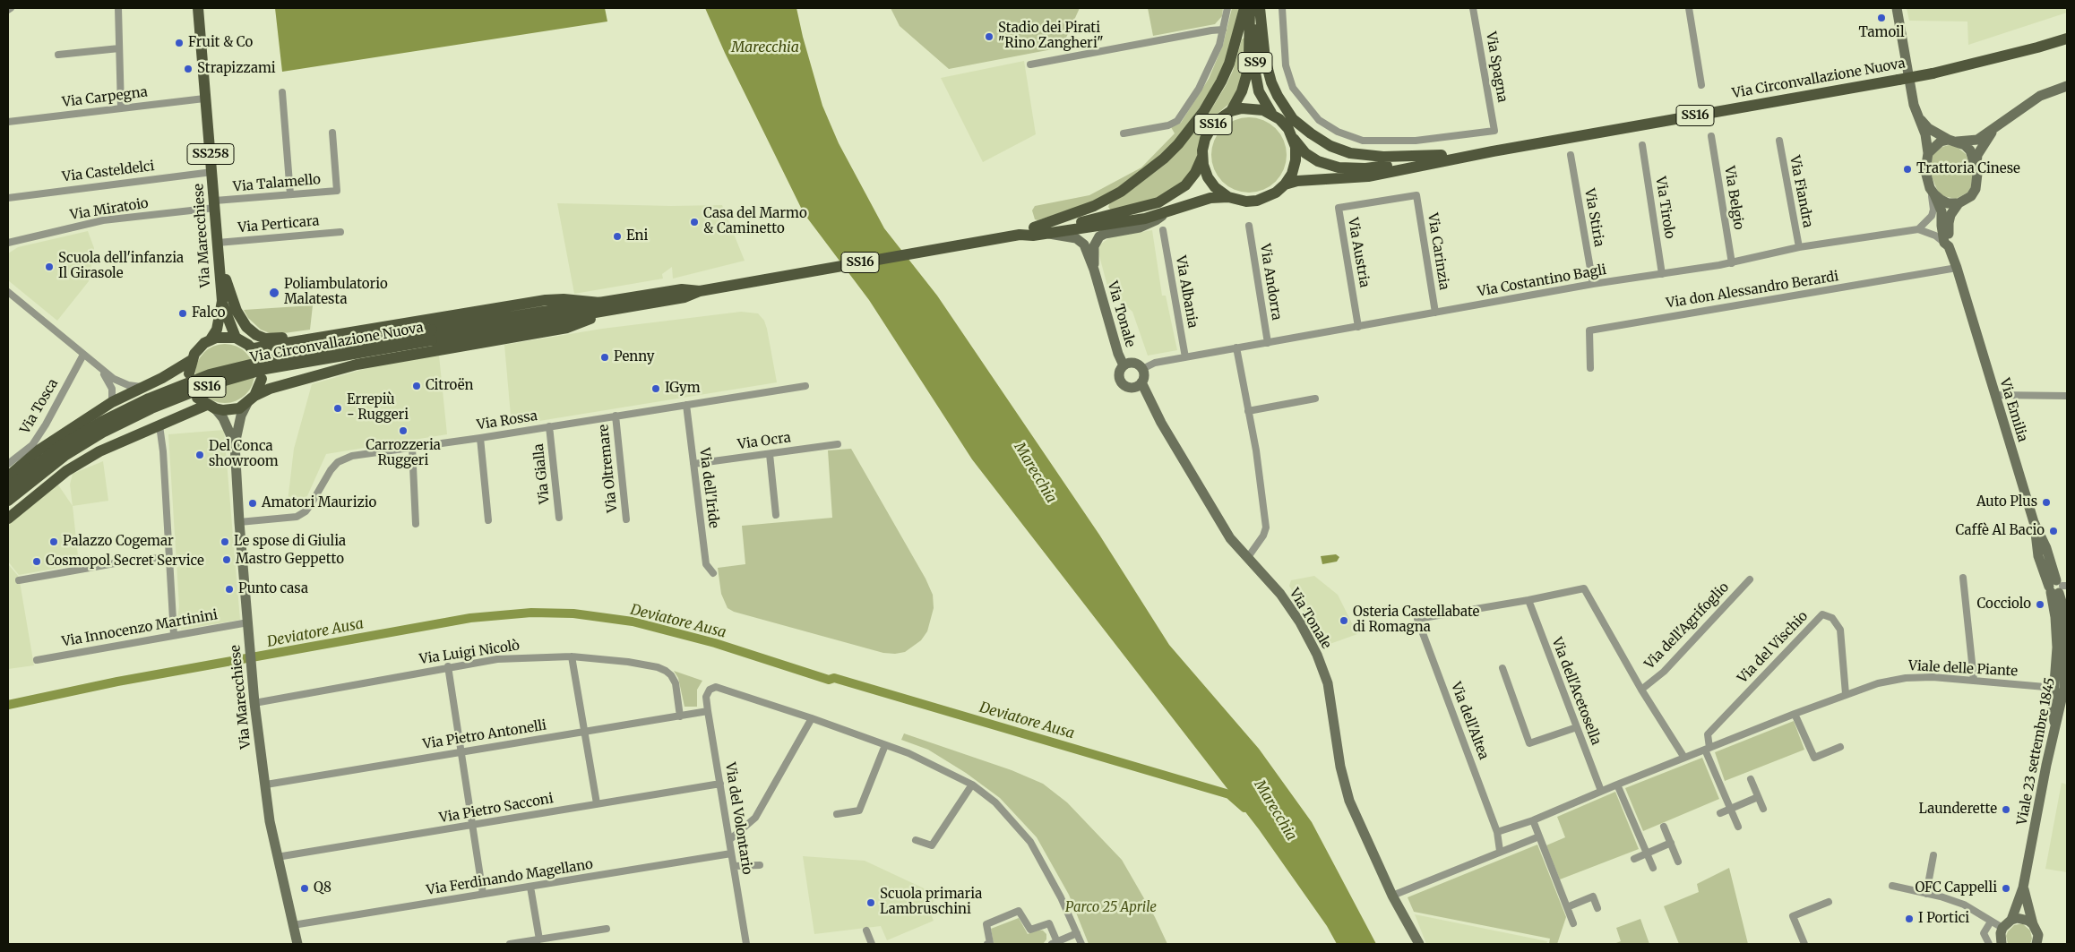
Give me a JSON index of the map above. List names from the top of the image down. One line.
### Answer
{"streets":{"main road":["SS9","Via Circonvallazione Nuova","SS16","SS258","Via Marecchiese","Via Tonale","Via Emilia","Viale 23 settembre 1845"],"street":["Via Spagna","Via Carpegna","Via Casteldelci","Via Talamello","Via Fiandra","Via Belgio","Via Tirolo","Via Miratoio","Via Stiria","Via Perticara","Via Carinzia","Via Austria","Via Costantino Bagli","Via Andorra","Via don Alessandro Berardi","Via Albania","Via Tosca","Via Rossa","Via Ocra","Via Oltremare","Via Gialla","Via dell'Iride","Via dell'Agrifoglio","Via Innocenzo Martinini","Via del Vischio","Via Luigi Nicolò","Viale delle Piante","Via dell'Acetosella","Via dell'Altea","Via Pietro Antonelli","Via Pietro Sacconi","Via del Volontario","Via Ferdinando Magellano"]},"crossings":[["SS9","Via Circonvallazione Nuova"],["SS9","SS16"],["Via Circonvallazione Nuova","SS16"],["Via Circonvallazione Nuova","Via Tonale"],["Via Carpegna","Via Marecchiese"],["Via Casteldelci","Via Marecchiese"],["Via Talamello","Via Miratoio"],["Via Talamello","Via Marecchiese"],["Via Fiandra","Via Costantino Bagli"],["Via Belgio","Via Costantino Bagli"],["Via Tirolo","Via Costantino Bagli"],["Via Miratoio","Via Marecchiese"],["Via Stiria","Via Costantino Bagli"],["Via Perticara","Via Marecchiese"],["Via Marecchiese","Via Rossa"],["Via Marecchiese","Via Innocenzo Martinini"],["Via Marecchiese","Via Luigi Nicolò"],["Via Marecchiese","Via Pietro Antonelli"],["Via Marecchiese","Via Pietro Sacconi"],["Via Marecchiese","Via Ferdinando Magellano"],["Via Carinzia","Via Austria"],["Via Carinzia","Via Costantino Bagli"],["Via Austria","Via Costantino Bagli"],["Via Costantino Bagli","Via Andorra"],["Via Costantino Bagli","Via Albania"],["Via Costantino Bagli","Via Tonale"],["Via don Alessandro Berardi","Via Emilia"],["Via Emilia","Viale 23 settembre 1845"],["Via Rossa","Via Oltremare"],["Via Rossa","Via Gialla"],["Via Rossa","Via dell'Iride"],["Via Ocra","Via dell'Iride"],["Via dell'Agrifoglio","Viale delle Piante"],["Via dell'Agrifoglio","Via dell'Acetosella"],["Via dell'Agrifoglio","Via dell'Altea"],["Via del Vischio","Viale delle Piante"],["Via Luigi Nicolò","Via Pietro Antonelli"],["Viale delle Piante","Via dell'Acetosella"],["Viale delle Piante","Via dell'Altea"],["Viale delle Piante","Viale 23 settembre 1845"],["Via Pietro Antonelli","Via del Volontario"],["Via Pietro Sacconi","Via del Volontario"],["Via del Volontario","Via Ferdinando Magellano"]],"water":["Marecchia","Deviatore Ausa"],"parks":["Parco 25 Aprile"],"places":["Tamoil","Stadio dei Pirati \"Rino Zangheri\"","Fruit & Co","Strapizzami","Trattoria Cinese","Casa del Marmo & Caminetto","Eni","Scuola dell'infanzia Il Girasole","Poliambulatorio Malatesta","Falco","Penny","Citroën","IGym","Errepiù - Ruggeri","Carrozzeria Ruggeri","Del Conca showroom","Auto Plus","Amatori Maurizio","Caffè Al Bacio","Palazzo Cogemar","Le spose di Giulia","Mastro Geppetto","Cosmopol Secret Service","Punto casa","Cocciolo","Osteria Castellabate di Romagna","Launderette","Q8","OFC Cappelli","Scuola primaria Lambruschini","I Portici"]}
